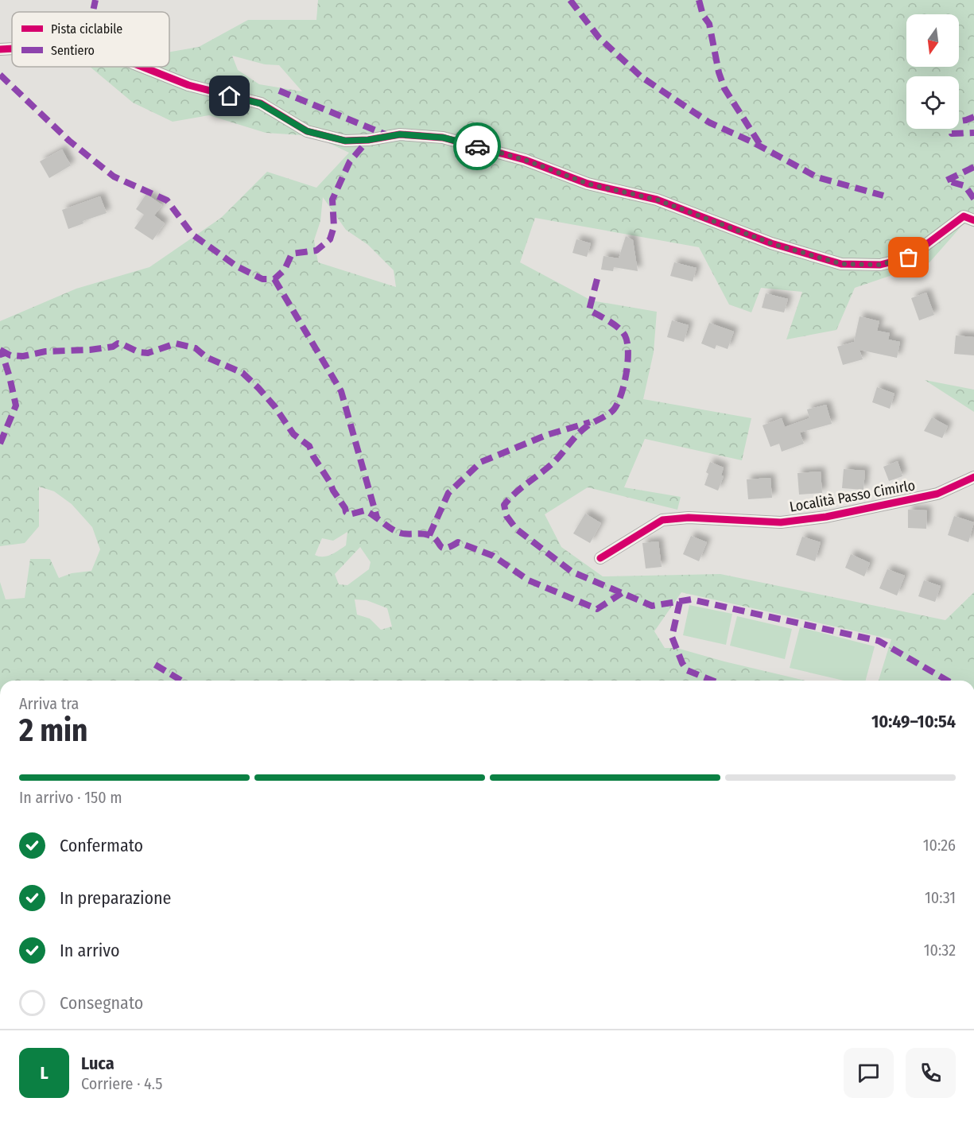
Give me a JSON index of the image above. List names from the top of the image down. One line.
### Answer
{"streets":{"street":["Località Passo Cimirlo"]},"legend":["Pista ciclabile","Sentiero"],"north":"bottom","page":{"heading":["2 min","Arriva tra","10:49–10:54"],"panel":["Luca","Corriere · 4.5"],"bar":"In arrivo · 150 m","list":[["Confermato","10:26"],["In preparazione","10:31"],["In arrivo","10:32"],"Consegnato"],"round":"L"}}
